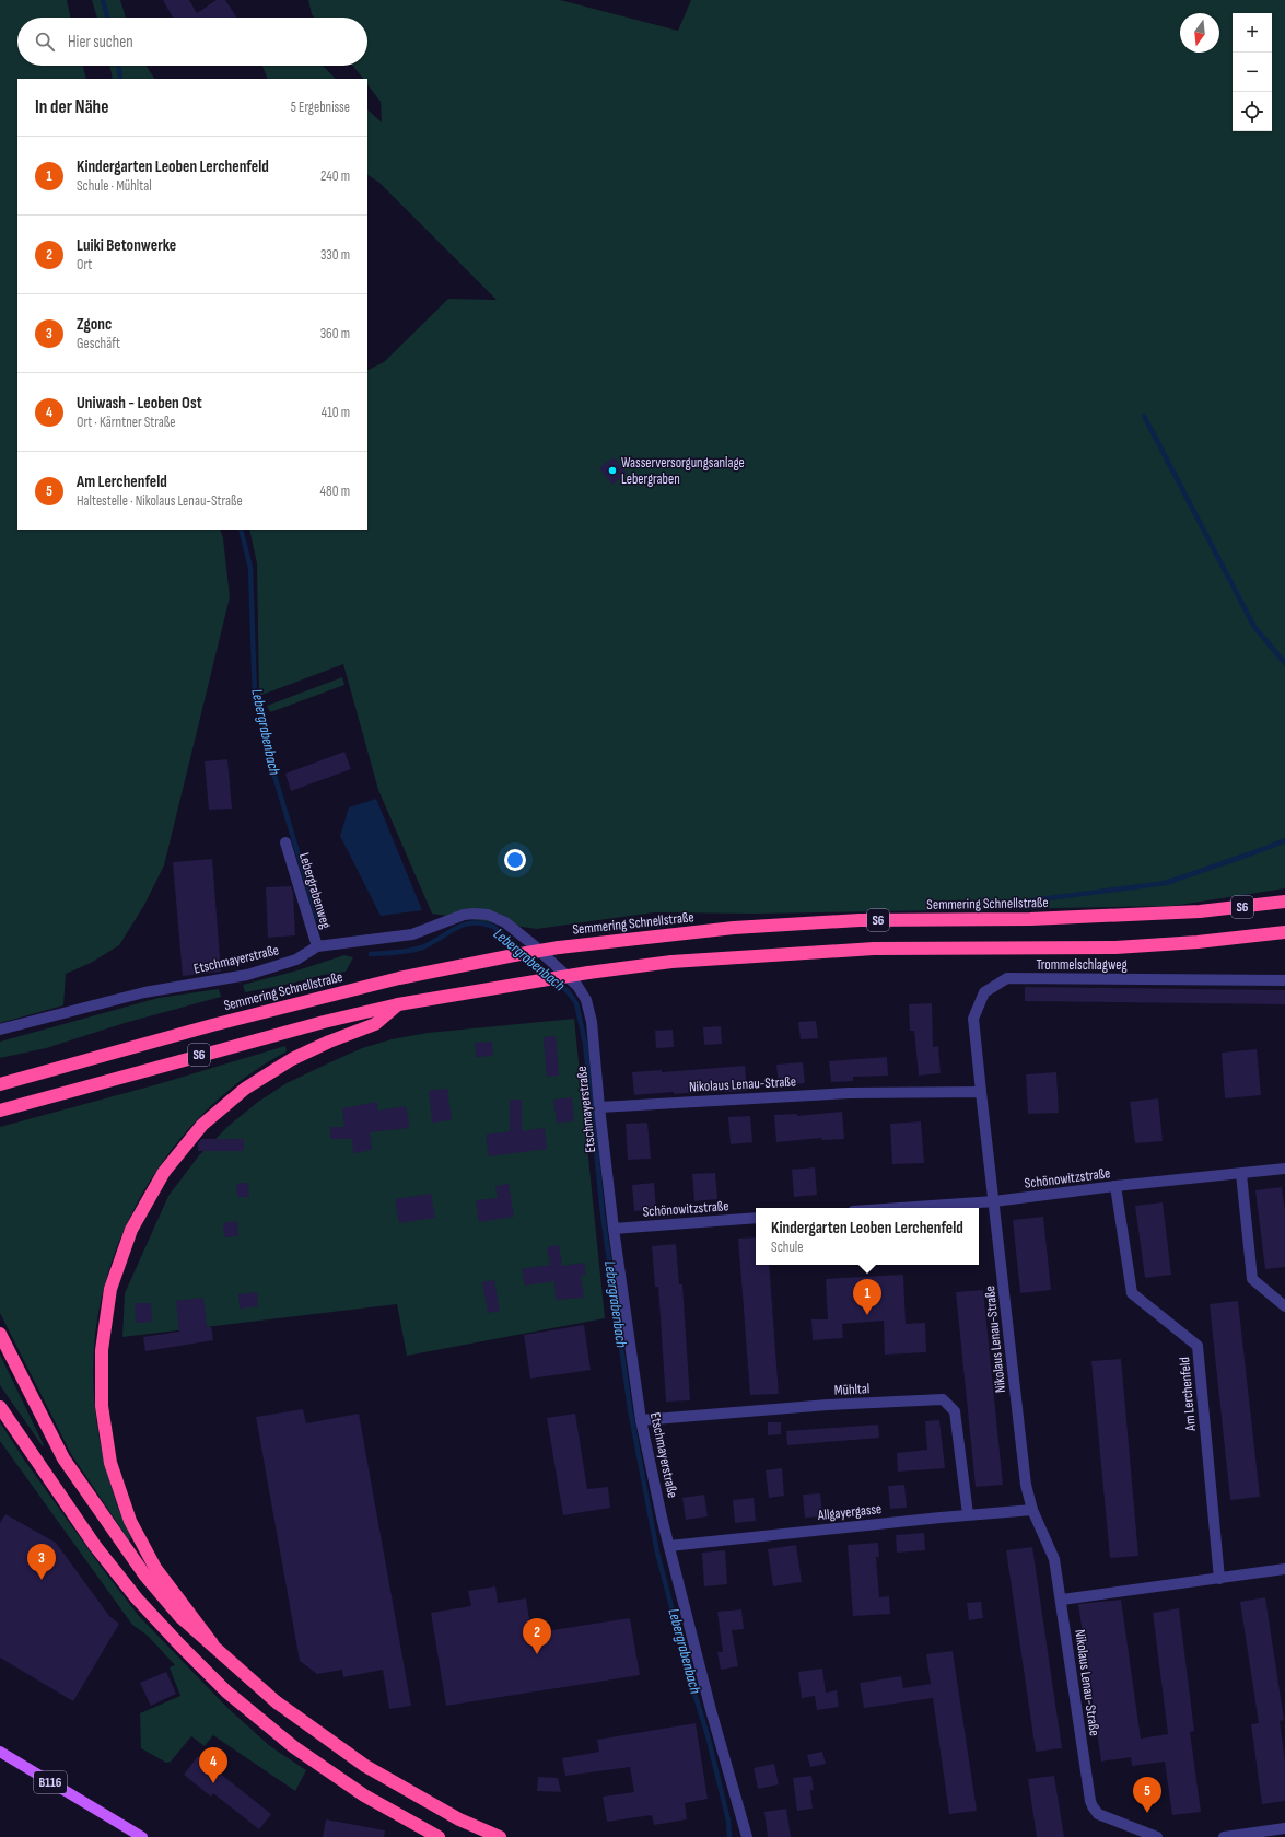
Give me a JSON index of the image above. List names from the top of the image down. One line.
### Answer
{"streets":{"highway":["Semmering Schnellstraße","S6"],"main road":["B116"],"street":["Lebergrabenweg","Etschmayerstraße","Trommelschlagweg","Nikolaus Lenau-Straße","Schönowitzstraße","Mühltal","Am Lerchenfeld","Allgayergasse"]},"crossings":[["Lebergrabenweg","Etschmayerstraße"],["Etschmayerstraße","Nikolaus Lenau-Straße"],["Etschmayerstraße","Schönowitzstraße"],["Etschmayerstraße","Mühltal"],["Etschmayerstraße","Allgayergasse"],["Trommelschlagweg","Nikolaus Lenau-Straße"],["Nikolaus Lenau-Straße","Schönowitzstraße"],["Nikolaus Lenau-Straße","Allgayergasse"],["Schönowitzstraße","Am Lerchenfeld"],["Mühltal","Allgayergasse"]],"water":["Lebergrabenbach"],"places":["Wasserversorgungsanlage Lebergraben"],"north":"bottom","page":{"map_buttons":["+","−"],"search":"Hier suchen","heading":["In der Nähe","5 Ergebnisse"],"list":[{"mark":"1","name":"Kindergarten Leoben Lerchenfeld","note":"Schule · Mühltal","value":"240 m"},{"mark":"2","name":"Luiki Betonwerke","note":"Ort","value":"330 m"},{"mark":"3","name":"Zgonc","note":"Geschäft","value":"360 m"},{"mark":"4","name":"Uniwash - Leoben Ost","note":"Ort · Kärntner Straße","value":"410 m"},{"mark":"5","name":"Am Lerchenfeld","note":"Haltestelle · Nikolaus Lenau-Straße","value":"480 m"}],"popup":["Kindergarten Leoben Lerchenfeld","Schule"],"pins":["1","3","2","4","5"]}}
